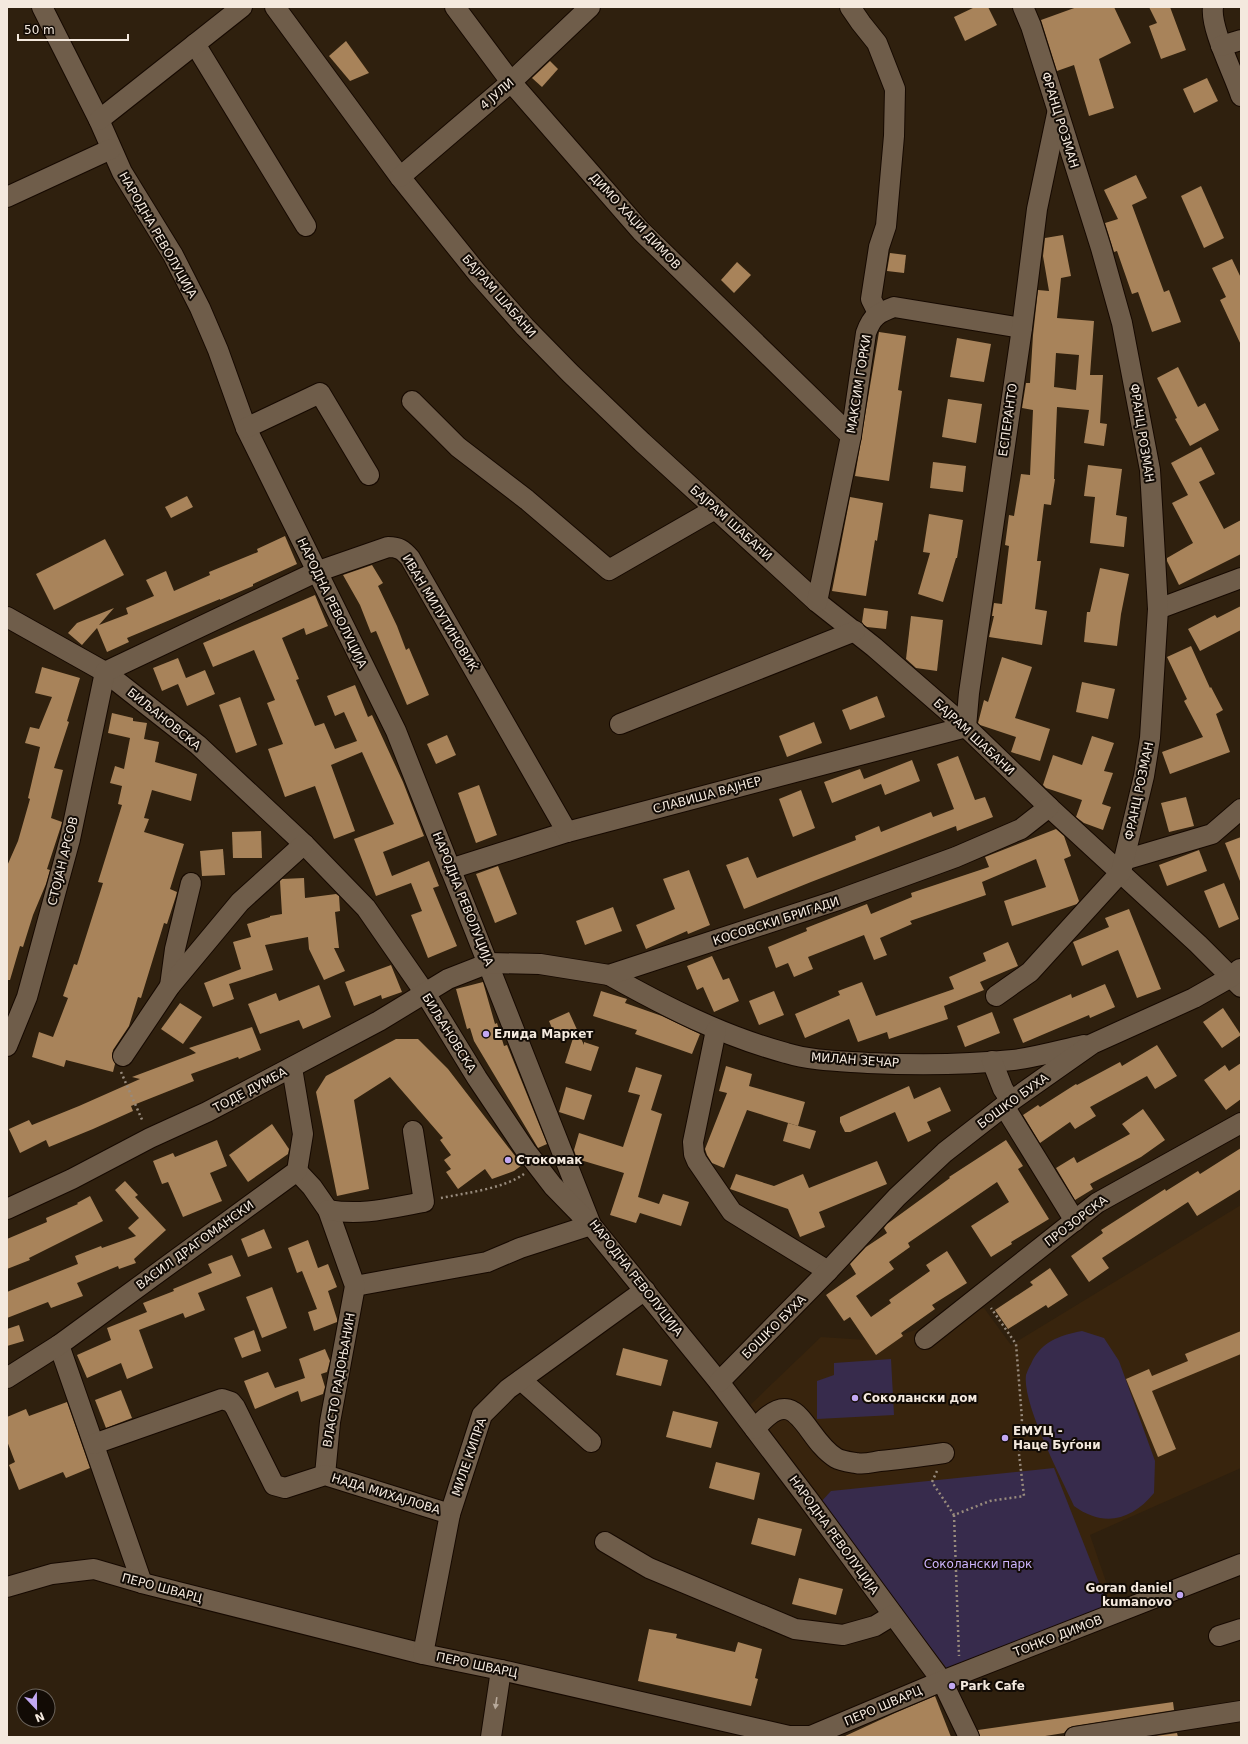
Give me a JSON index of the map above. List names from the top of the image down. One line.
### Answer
{"streets":{"street":["4 ЈУЛИ","ФРАНЦ РОЗМАН","ДИМО ХАЏИ ДИМОВ","НАРОДНА РЕВОЛУЦИЈА","БАЈРАМ ШАБАНИ","МАКСИМ ГОРКИ","ЕСПЕРАНТО","ИВАН МИЛУТИНОВИЌ","БИЉАНОВСКА","СЛАВИША ВАЈНЕР","СТОЈАН АРСОВ","КОСОВСКИ БРИГАДИ","МИЛАН ЗЕЧАР","ТОДЕ ДУМБА","БОШКО БУХА","ПРОЗОРСКА","ВАСИЛ ДРАГОМАНСКИ","ВЛАСТО РАДОЊАНИН","МИЛЕ КИПРА","НАДА МИХАЈЛОВА","ПЕРО ШВАРЦ","ТОНКО ДИМОВ"]},"crossings":[["4 ЈУЛИ","ДИМО ХАЏИ ДИМОВ"],["4 ЈУЛИ","БАЈРАМ ШАБАНИ"],["ФРАНЦ РОЗМАН","БАЈРАМ ШАБАНИ"],["ФРАНЦ РОЗМАН","ЕСПЕРАНТО"],["ДИМО ХАЏИ ДИМОВ","МАКСИМ ГОРКИ"],["НАРОДНА РЕВОЛУЦИЈА","ИВАН МИЛУТИНОВИЌ"],["НАРОДНА РЕВОЛУЦИЈА","БИЉАНОВСКА"],["НАРОДНА РЕВОЛУЦИЈА","СЛАВИША ВАЈНЕР"],["НАРОДНА РЕВОЛУЦИЈА","КОСОВСКИ БРИГАДИ"],["НАРОДНА РЕВОЛУЦИЈА","ТОДЕ ДУМБА"],["НАРОДНА РЕВОЛУЦИЈА","БОШКО БУХА"],["НАРОДНА РЕВОЛУЦИЈА","МИЛЕ КИПРА"],["НАРОДНА РЕВОЛУЦИЈА","ПЕРО ШВАРЦ"],["НАРОДНА РЕВОЛУЦИЈА","ТОНКО ДИМОВ"],["БАЈРАМ ШАБАНИ","МАКСИМ ГОРКИ"],["БАЈРАМ ШАБАНИ","ЕСПЕРАНТО"],["БАЈРАМ ШАБАНИ","СЛАВИША ВАЈНЕР"],["БАЈРАМ ШАБАНИ","КОСОВСКИ БРИГАДИ"],["БАЈРАМ ШАБАНИ","БОШКО БУХА"],["ЕСПЕРАНТО","СЛАВИША ВАЈНЕР"],["ИВАН МИЛУТИНОВИЌ","БИЉАНОВСКА"],["ИВАН МИЛУТИНОВИЌ","СЛАВИША ВАЈНЕР"],["ИВАН МИЛУТИНОВИЌ","СТОЈАН АРСОВ"],["БИЉАНОВСКА","СТОЈАН АРСОВ"],["БИЉАНОВСКА","ТОДЕ ДУМБА"],["КОСОВСКИ БРИГАДИ","МИЛАН ЗЕЧАР"],["КОСОВСКИ БРИГАДИ","ТОДЕ ДУМБА"],["МИЛАН ЗЕЧАР","БОШКО БУХА"],["ВАСИЛ ДРАГОМАНСКИ","ВЛАСТО РАДОЊАНИН"],["ВЛАСТО РАДОЊАНИН","НАДА МИХАЈЛОВА"],["МИЛЕ КИПРА","НАДА МИХАЈЛОВА"],["МИЛЕ КИПРА","ПЕРО ШВАРЦ"],["ПЕРО ШВАРЦ","ТОНКО ДИМОВ"]],"parks":["Соколански парк"],"places":["Елида Маркет","Стокомак","Соколански дом","ЕМУЦ - Наце Буѓони","Goran daniel kumanovo","Park Cafe"],"scale_bar":"50 m","north":"bottom"}
